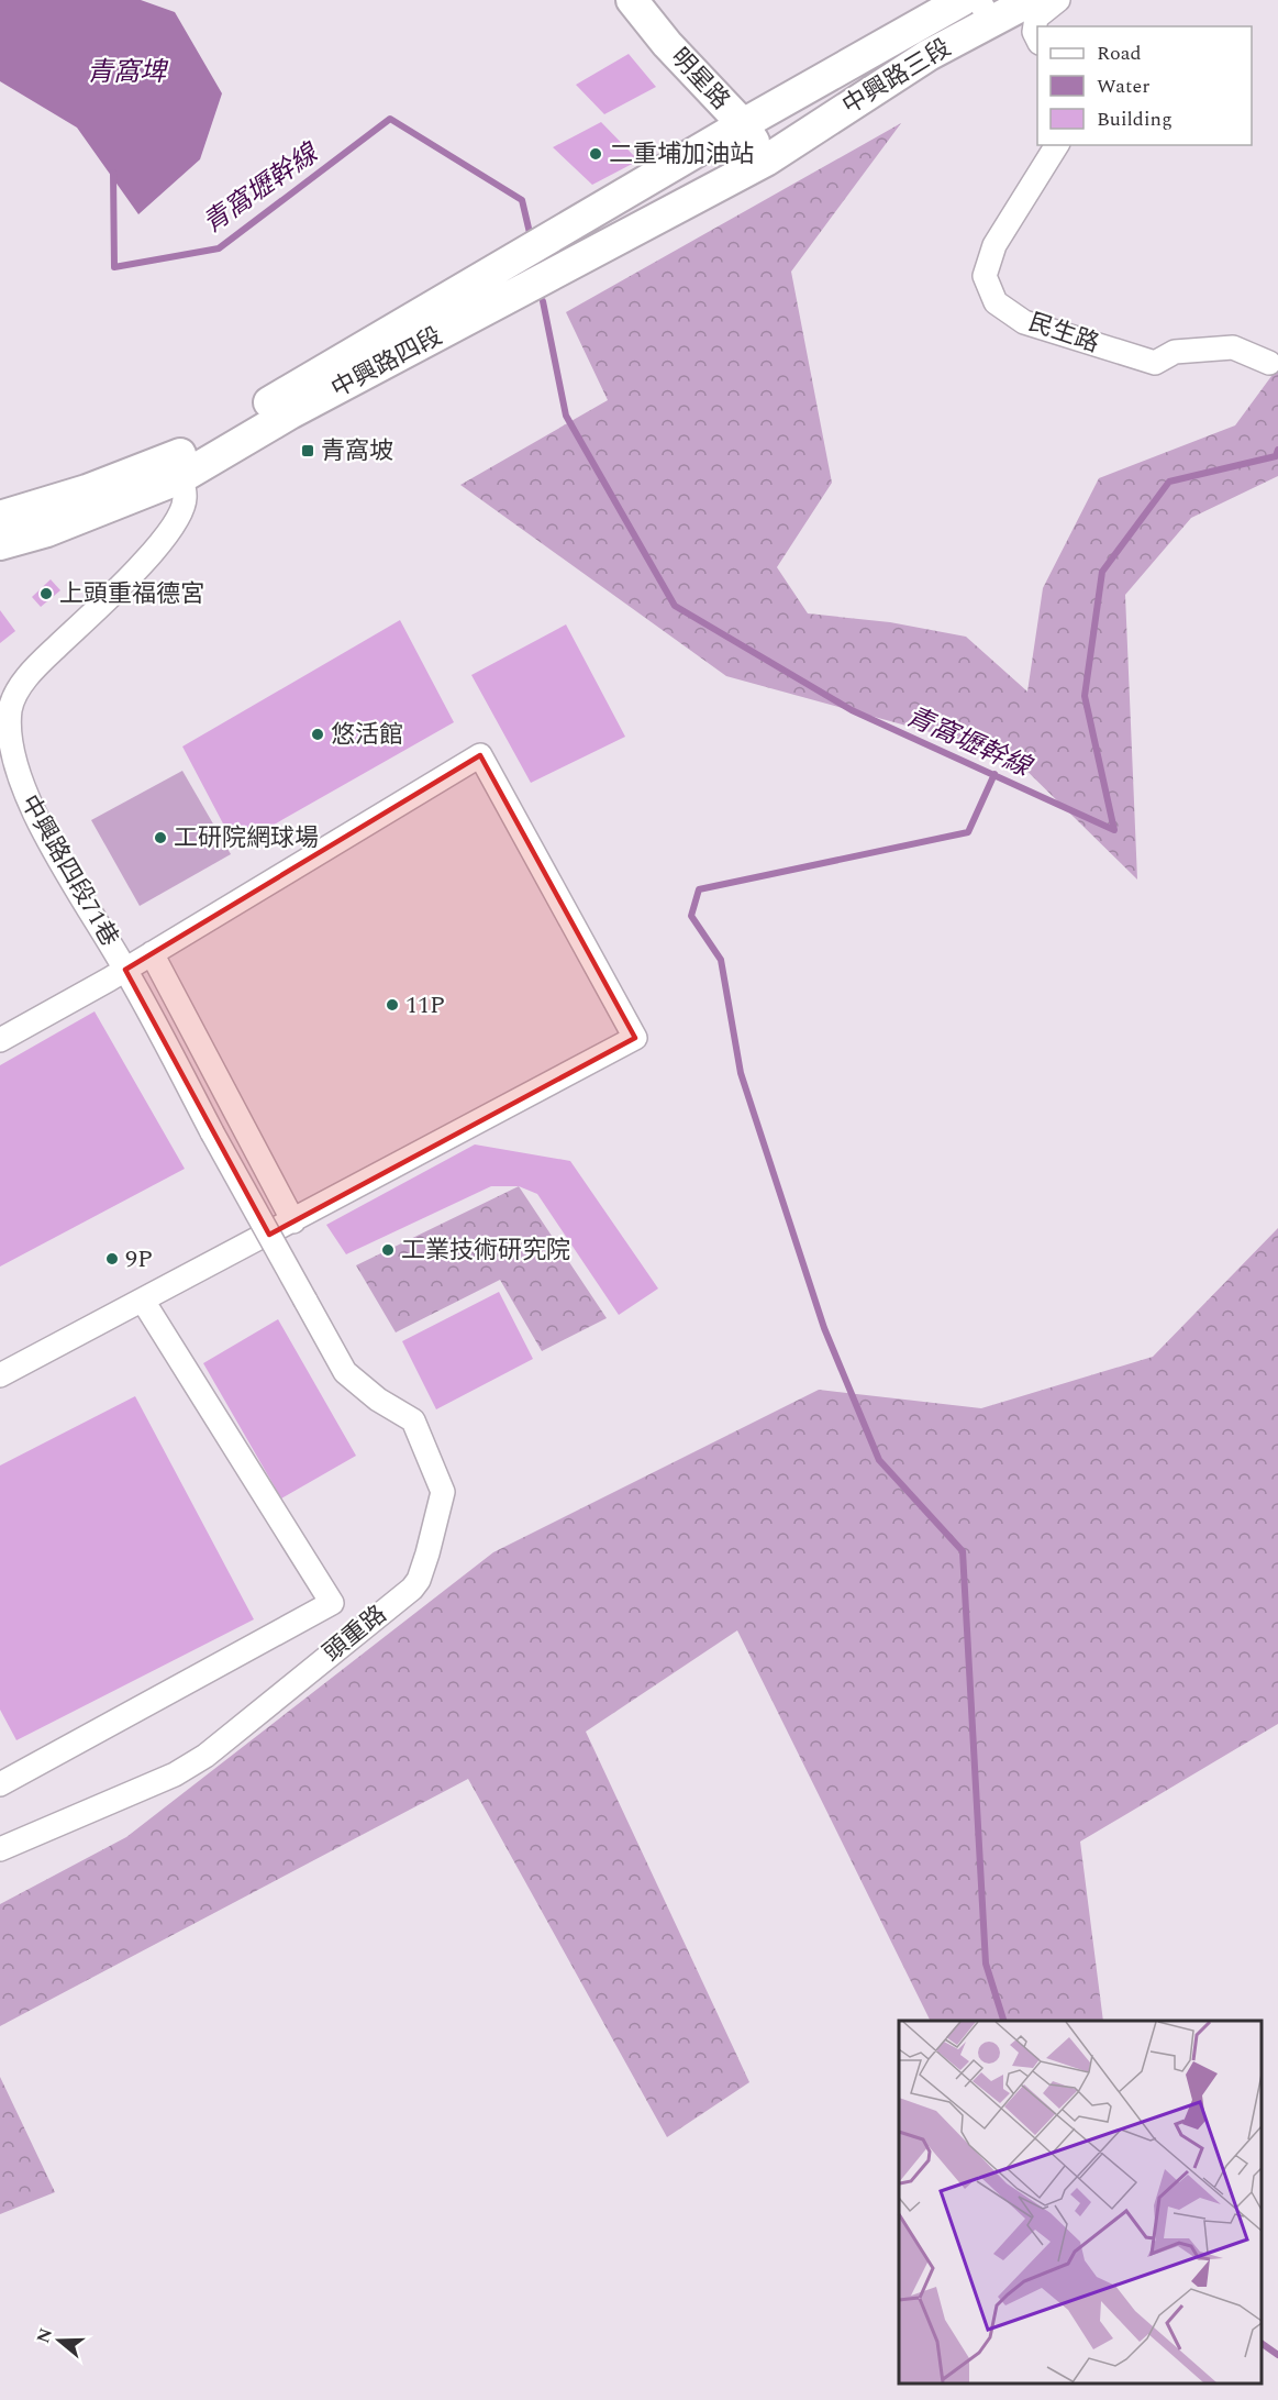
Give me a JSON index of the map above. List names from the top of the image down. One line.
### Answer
{"streets":{"main road":["中興路三段","明星路","中興路四段"],"street":["民生路","中興路四段71巷","頭重路"]},"crossings":[["中興路三段","明星路"],["中興路三段","中興路四段"],["明星路","中興路四段"],["中興路四段","中興路四段71巷"],["中興路四段71巷","頭重路"]],"water":["青窩埤","青窩壢幹線"],"places":{"other":["二重埔加油站","上頭重福德宮","悠活館","工研院網球場","11P","工業技術研究院","9P"],"transit":["青窩坡"]},"legend":["Road","Water","Building"],"north":"left"}
